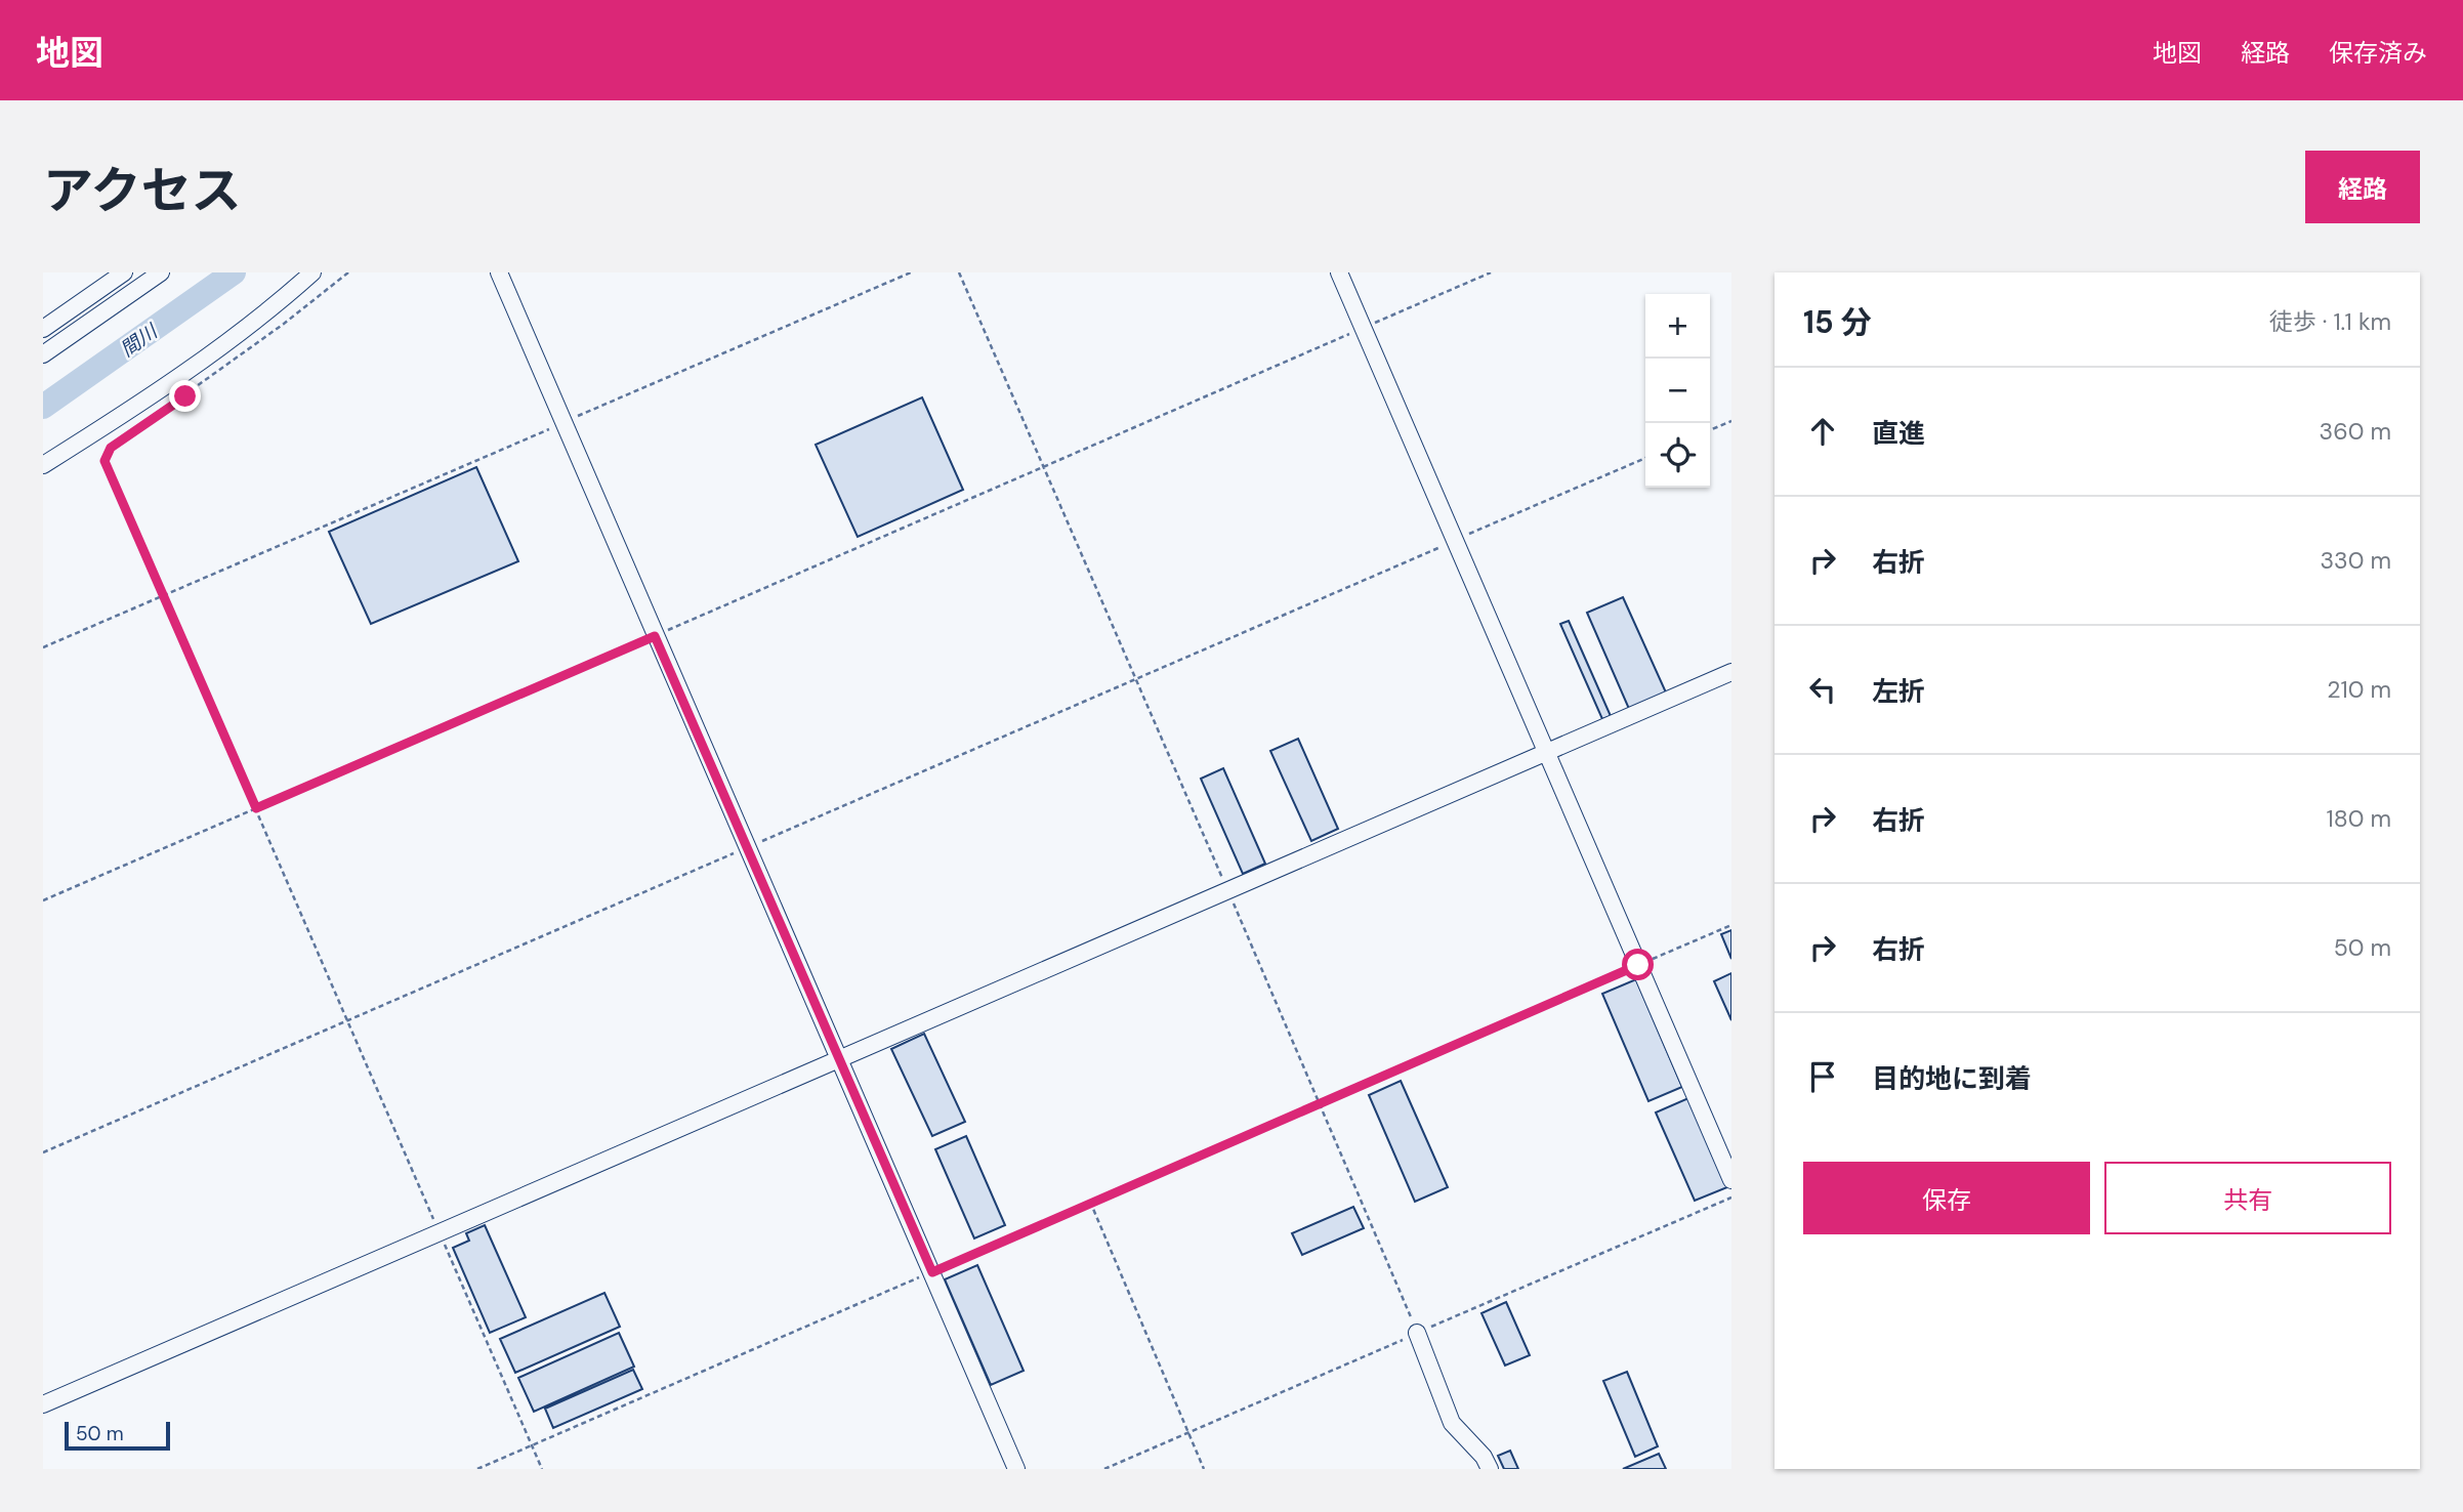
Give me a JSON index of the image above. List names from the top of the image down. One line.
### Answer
{"water":["間川"],"scale_bar":"50 m","page":{"header":"地図","nav":["地図","経路","保存済み"],"title":"アクセス","buttons":["経路",["保存","共有"]],"heading":["15 分","徒歩 · 1.1 km"],"map_buttons":["+","−"],"list":[["直進","360 m"],["右折","330 m"],["左折","210 m"],["右折","180 m"],["右折","50 m"],"目的地に到着"],"scale":"50 m"}}
